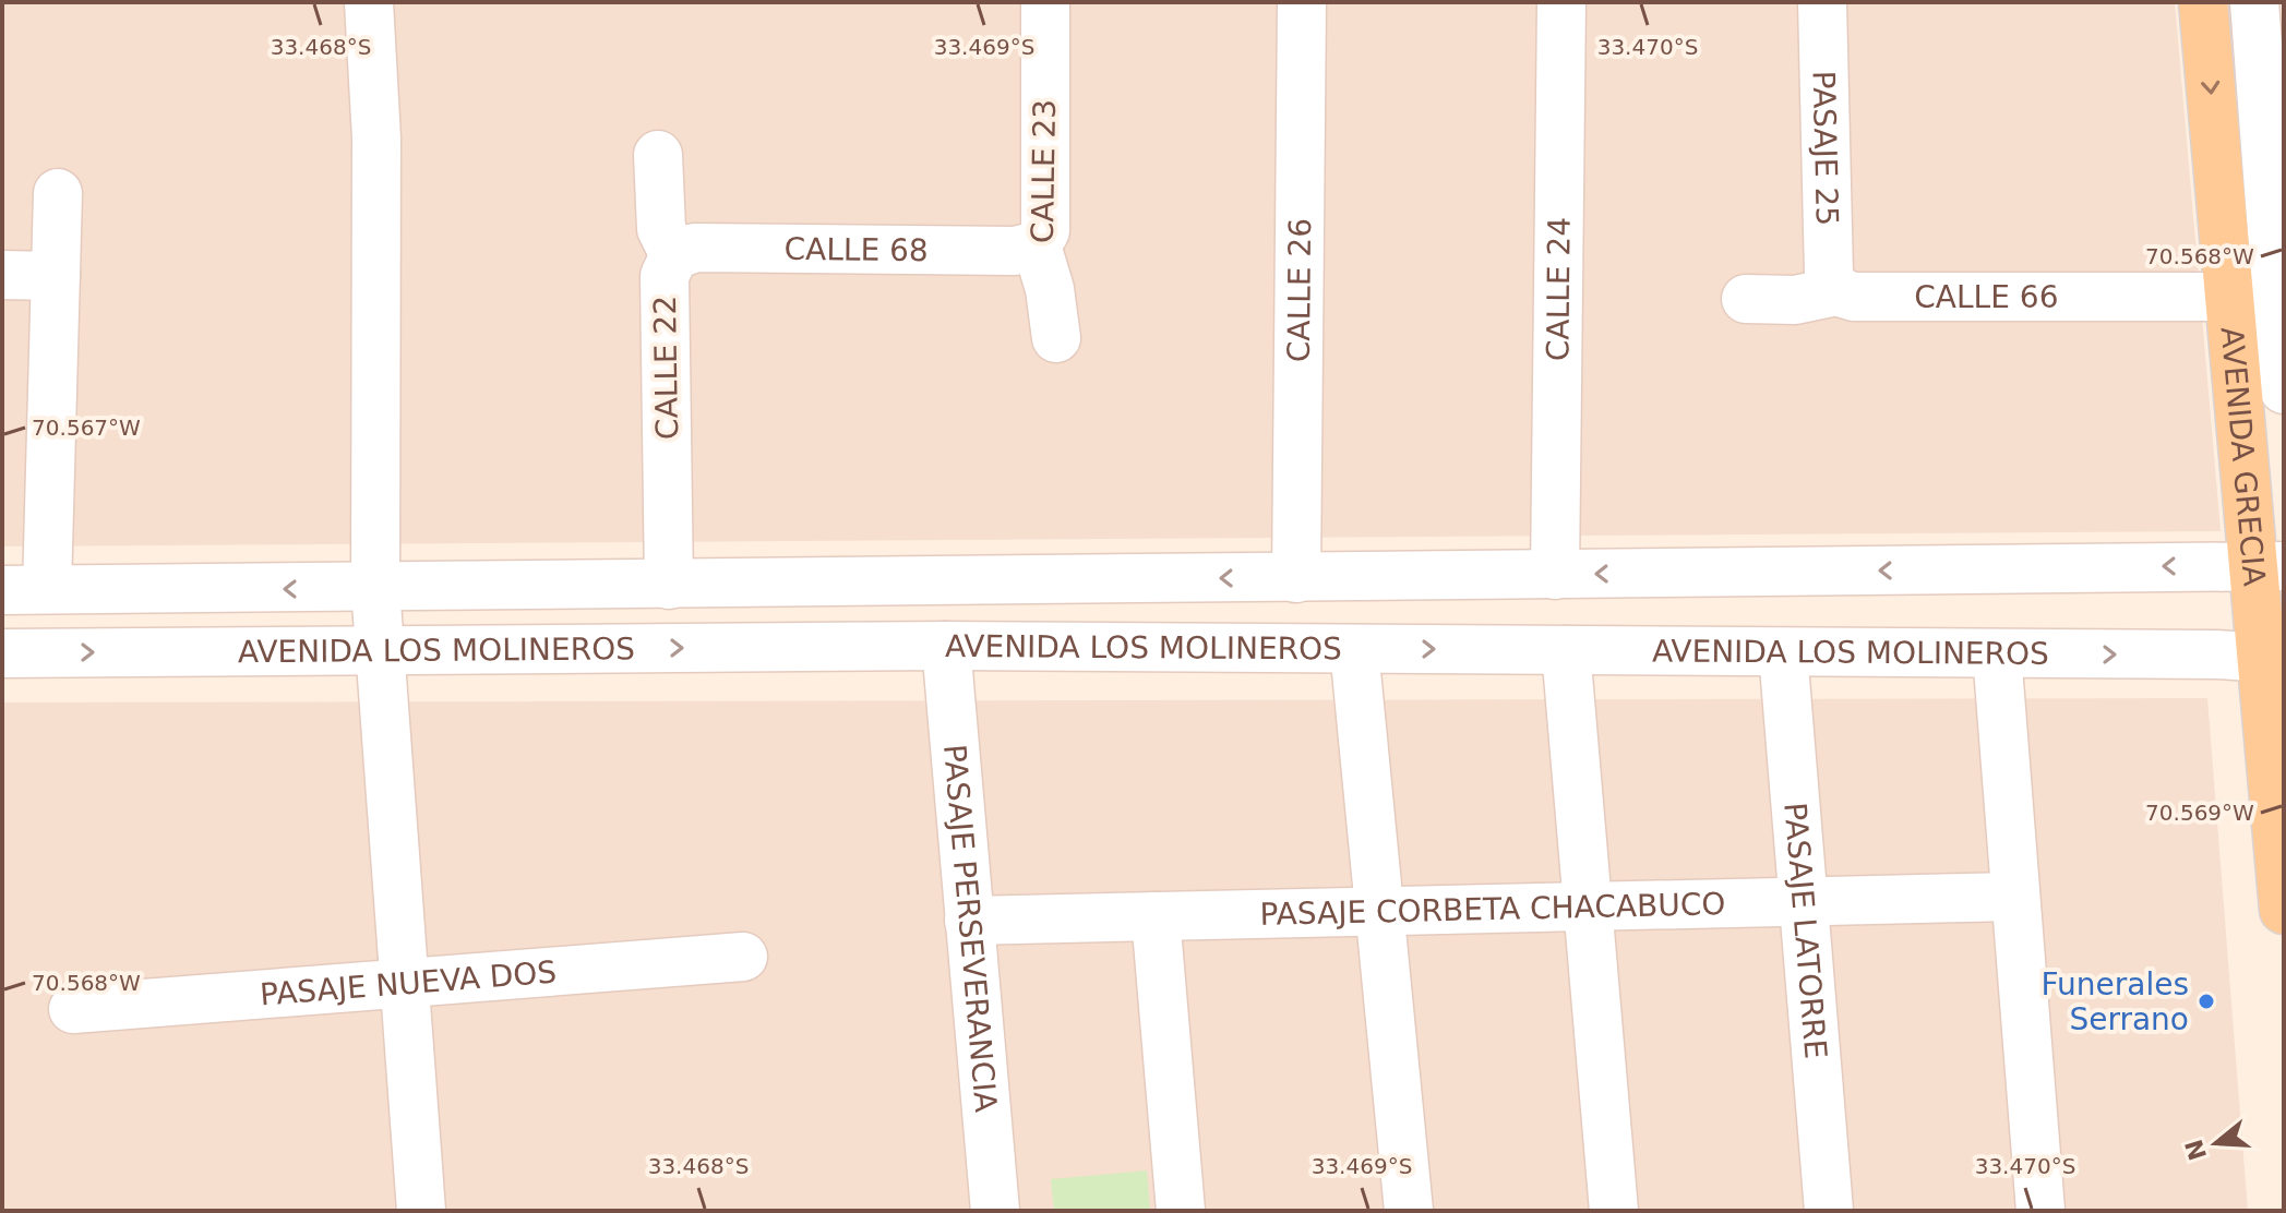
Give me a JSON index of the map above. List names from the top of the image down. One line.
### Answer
{"streets":{"main road":["AVENIDA GRECIA"],"street":["PASAJE 25","CALLE 23","CALLE 68","CALLE 24","CALLE 26","CALLE 66","CALLE 22","AVENIDA LOS MOLINEROS","PASAJE CORBETA CHACABUCO","PASAJE PERSEVERANCIA","PASAJE LATORRE","PASAJE NUEVA DOS"]},"crossings":[["PASAJE 25","CALLE 66"],["CALLE 23","CALLE 68"],["CALLE 68","CALLE 22"],["CALLE 24","AVENIDA LOS MOLINEROS"],["CALLE 26","AVENIDA LOS MOLINEROS"],["CALLE 66","AVENIDA GRECIA"],["CALLE 22","AVENIDA LOS MOLINEROS"],["AVENIDA GRECIA","AVENIDA LOS MOLINEROS"],["AVENIDA LOS MOLINEROS","PASAJE PERSEVERANCIA"],["AVENIDA LOS MOLINEROS","PASAJE LATORRE"],["PASAJE CORBETA CHACABUCO","PASAJE PERSEVERANCIA"],["PASAJE CORBETA CHACABUCO","PASAJE LATORRE"]],"places":["Funerales Serrano"],"north":"left","coordinates":["33.468°S","33.469°S","33.470°S","70.568°W","70.567°W","70.569°W"]}
